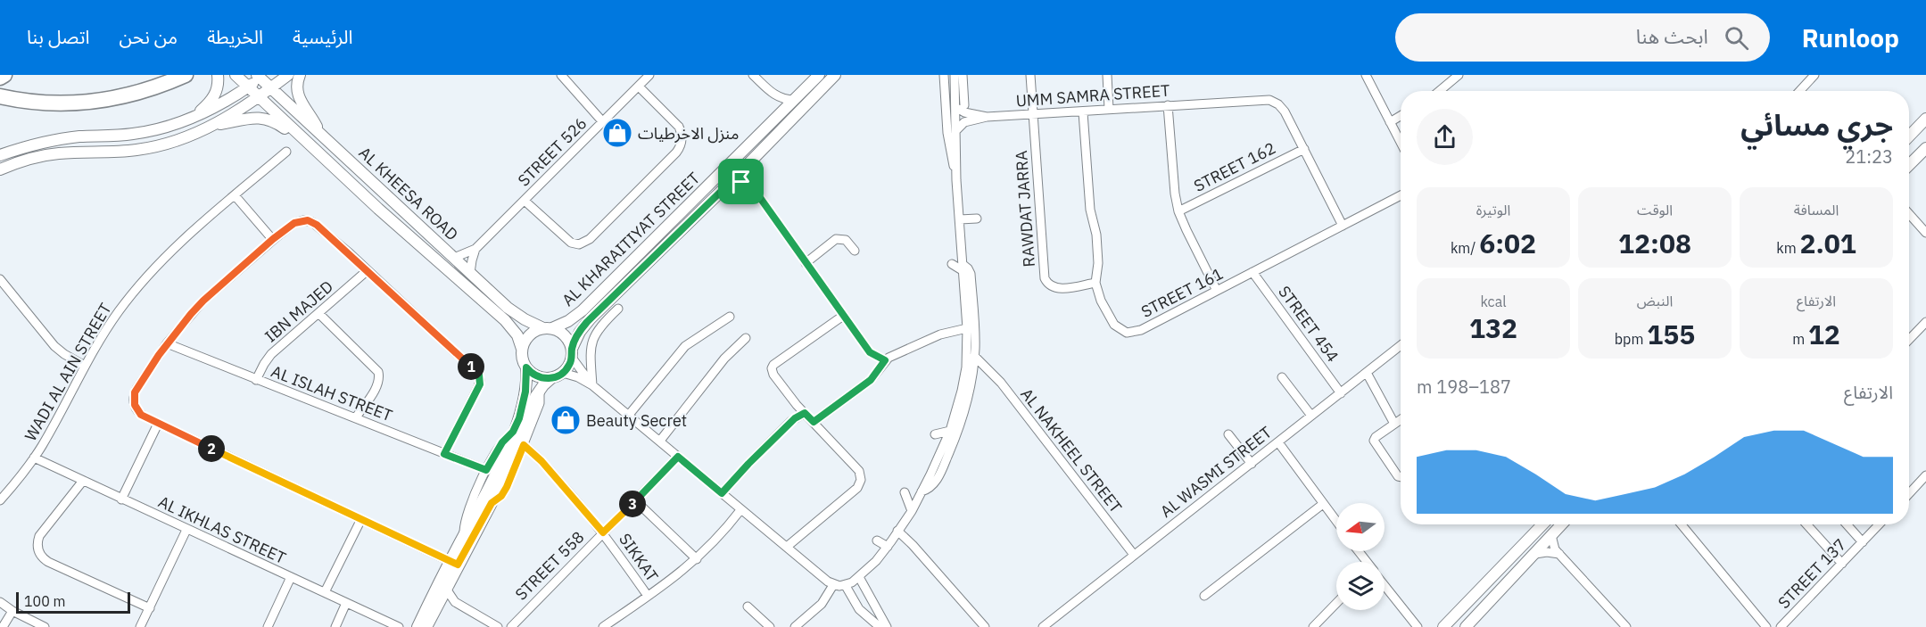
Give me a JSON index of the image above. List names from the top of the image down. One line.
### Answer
{"streets":{"street":["UMM SAMRA STREET","STREET 526","STREET 162","AL KHEESA ROAD","RAWDAT JARRA","AL KHARAITIYAT STREET","STREET 161","IBN MAJED","STREET 454","WADI AL AIN STREET","AL ISLAH STREET","AL NAKHEEL STREET","AL WASMI STREET","AL IKHLAS STREET","SIKKAT","STREET 558","STREET 137"]},"crossings":[["UMM SAMRA STREET","STREET 162"],["UMM SAMRA STREET","RAWDAT JARRA"],["UMM SAMRA STREET","STREET 161"],["STREET 526","AL KHEESA ROAD"],["AL KHEESA ROAD","AL KHARAITIYAT STREET"],["RAWDAT JARRA","STREET 161"],["STREET 161","STREET 454"],["IBN MAJED","AL ISLAH STREET"],["STREET 454","AL WASMI STREET"],["WADI AL AIN STREET","AL IKHLAS STREET"],["AL NAKHEEL STREET","AL WASMI STREET"],["SIKKAT","STREET 558"]],"places":{"shop":["منزل الاخرطيات","Beauty Secret"]},"scale_bar":"100 m","north":"left","page":{"header":"Runloop","search":"ابحث هنا","nav":["الرئيسية","الخريطة","من نحن","اتصل بنا"],"heading":["جري مسائي","21:23"],"stats":[["المسافة","2.01 km"],["الوقت","12:08"],["الوتيرة","6:02 /km"],["الارتفاع","12 m"],["النبض","155 bpm"],["kcal","132"]],"pins":["1","2","3"],"chart":["الارتفاع","187–198 m"],"scale":"100 m"}}
